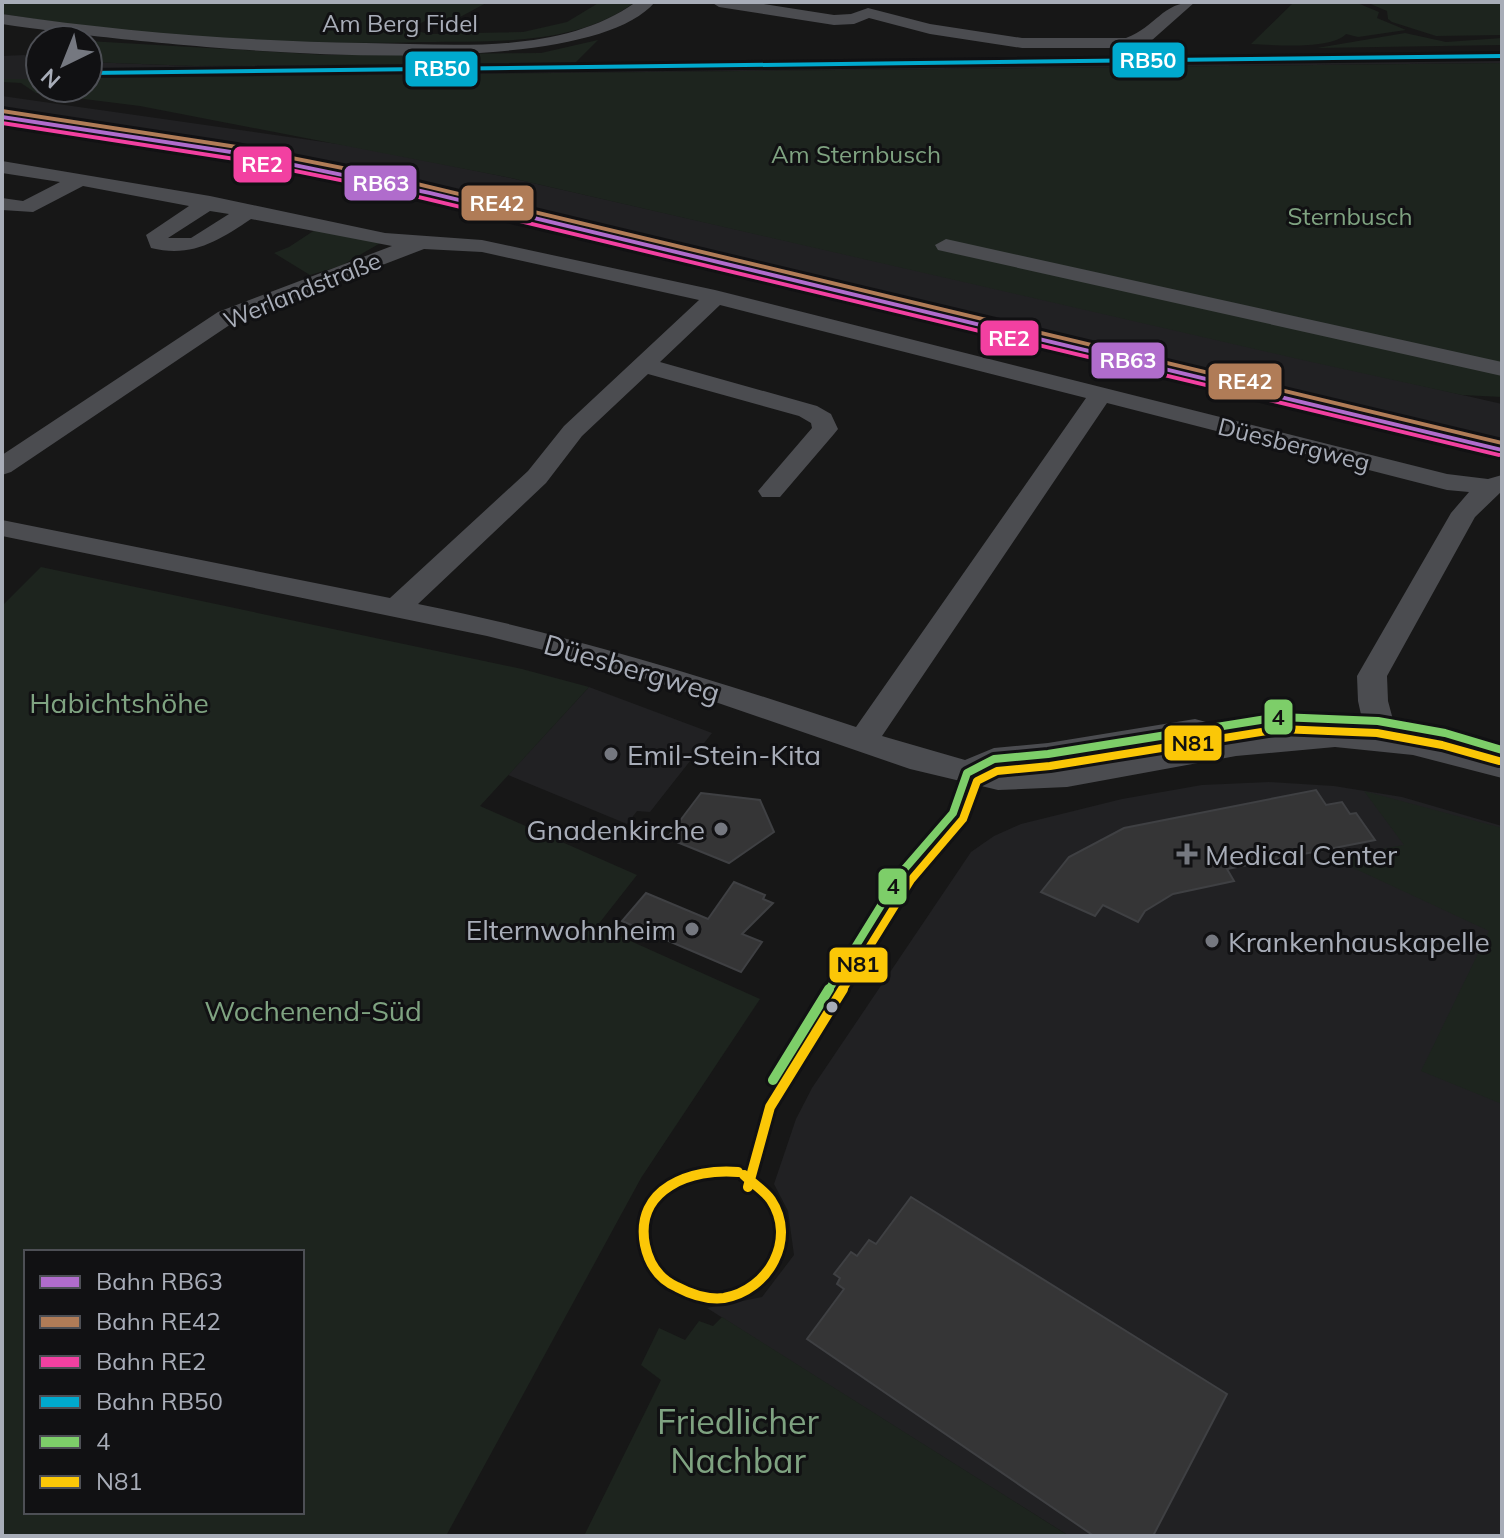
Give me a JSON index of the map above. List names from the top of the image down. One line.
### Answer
{"streets":{"street":["Am Berg Fidel","Werlandstraße","Düesbergweg"]},"crossings":[["Werlandstraße","Düesbergweg"]],"parks":["Am Sternbusch","Sternbusch","Habichtshöhe","Wochenend-Süd","Friedlicher Nachbar"],"places":{"other":["Emil-Stein-Kita","Gnadenkirche","Elternwohnheim","Krankenhauskapelle"],"health":["Medical Center"]},"lines":["rail line RB50","rail line RE42","rail line RB63","rail line RE2","transit line 4","transit line N81"],"legend":["Bahn RB63","Bahn RE42","Bahn RE2","Bahn RB50","4","N81"],"north":"bottom left"}
